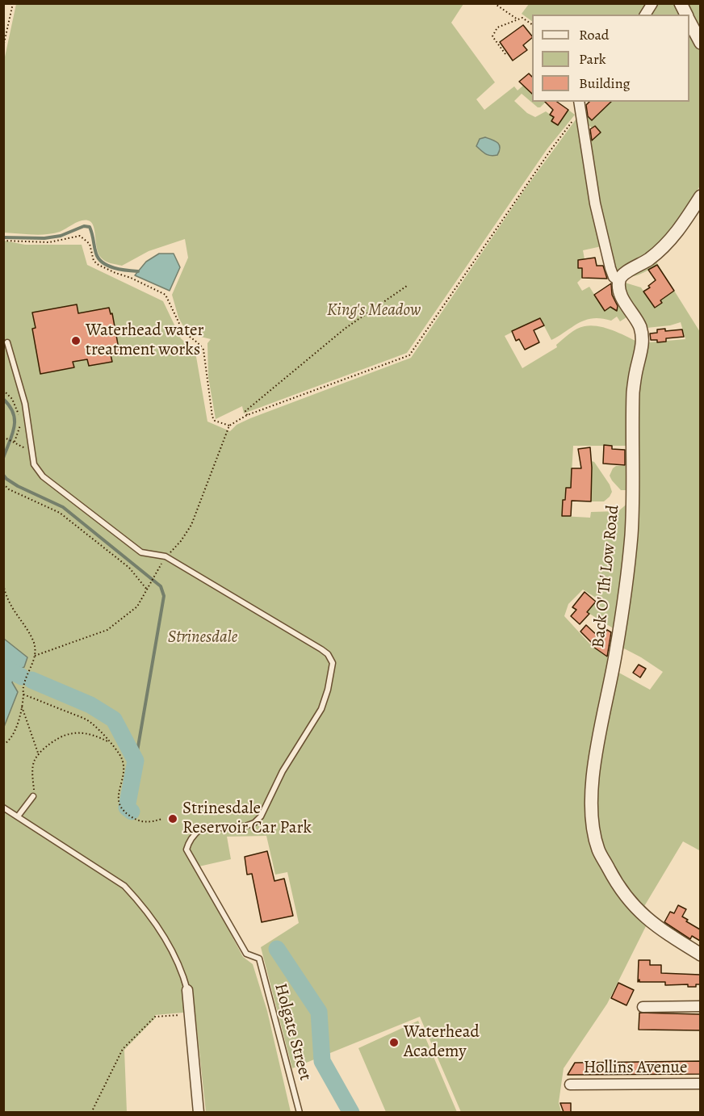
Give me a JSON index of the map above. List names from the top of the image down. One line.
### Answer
{"streets":{"street":["Back O' Th' Low Road","Hollins Avenue"],"lane":["Holgate Street"]},"parks":["King's Meadow","Strinesdale"],"places":["Waterhead water treatment works","Strinesdale Reservoir Car Park","Waterhead Academy"],"legend":["Road","Park","Building"]}
